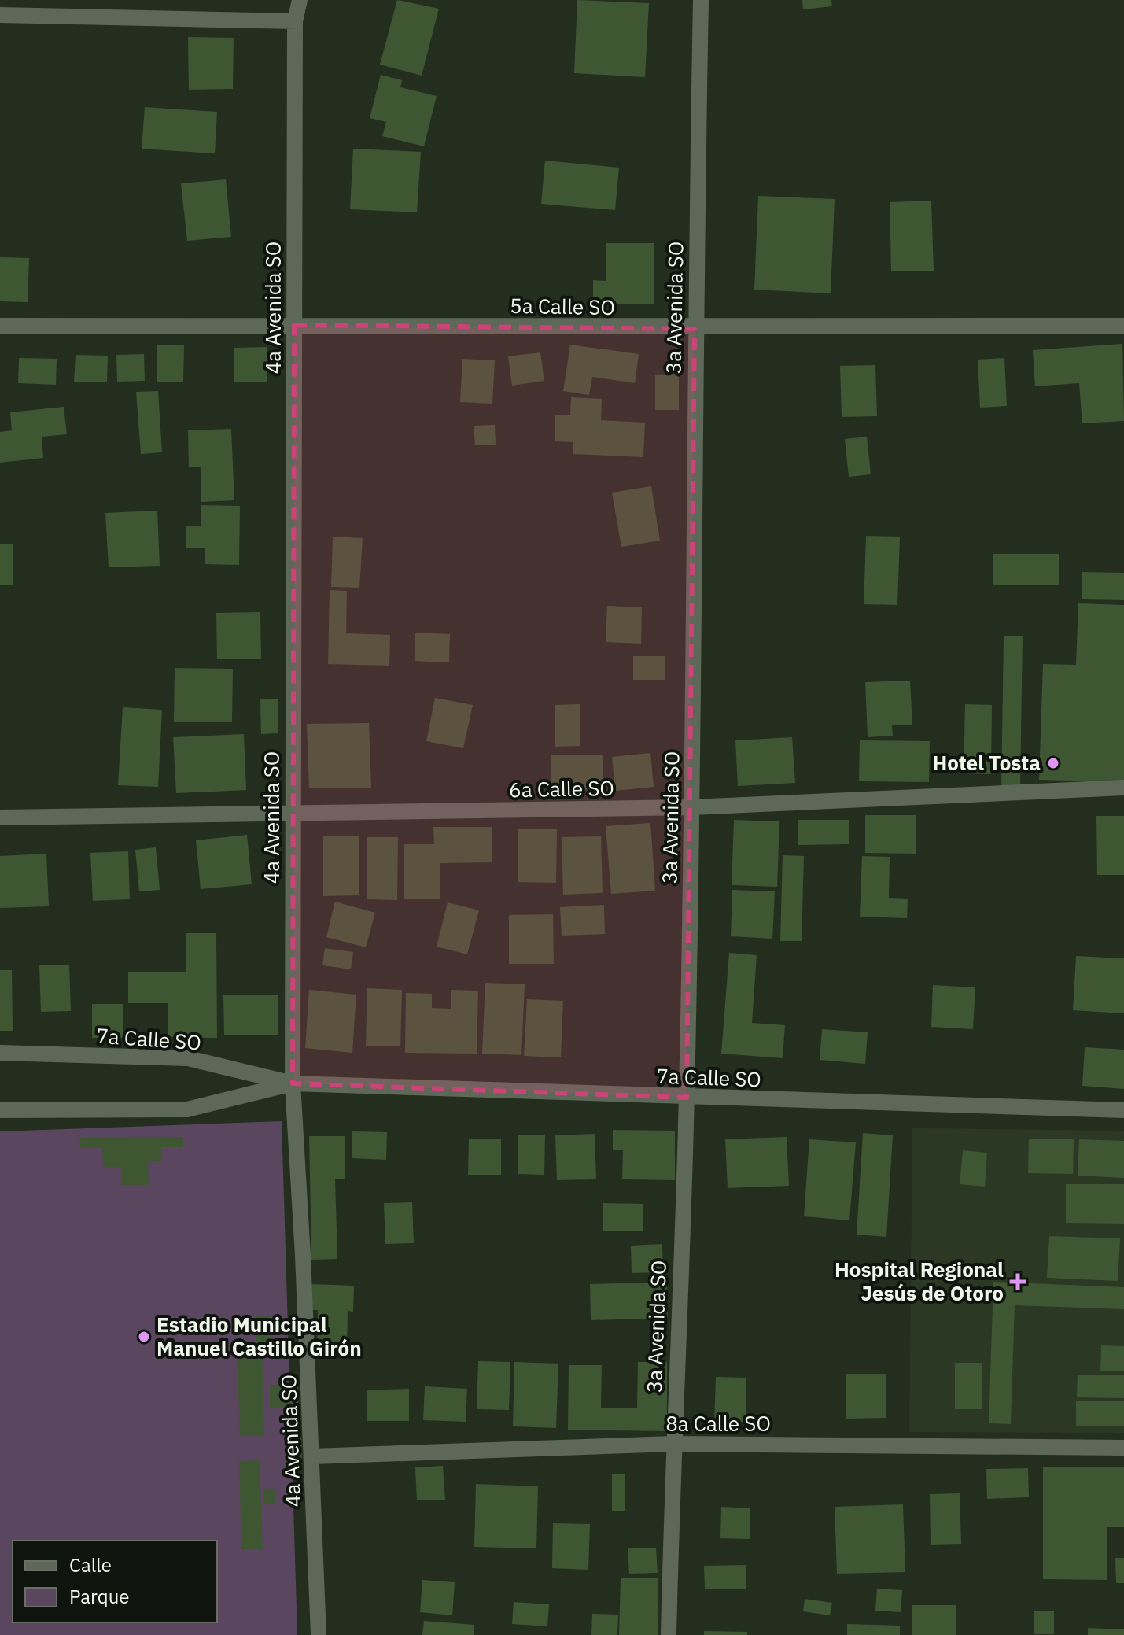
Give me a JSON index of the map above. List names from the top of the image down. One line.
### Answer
{"streets":{"street":["5a Calle SO","4a Avenida SO","3a Avenida SO","6a Calle SO","7a Calle SO","8a Calle SO"]},"crossings":[["5a Calle SO","4a Avenida SO"],["5a Calle SO","3a Avenida SO"],["4a Avenida SO","6a Calle SO"],["4a Avenida SO","7a Calle SO"],["4a Avenida SO","8a Calle SO"],["3a Avenida SO","6a Calle SO"],["3a Avenida SO","7a Calle SO"],["3a Avenida SO","8a Calle SO"]],"places":{"other":["Hotel Tosta","Estadio Municipal Manuel Castillo Girón"],"health":["Hospital Regional Jesús de Otoro"]},"legend":["Calle","Parque"]}
